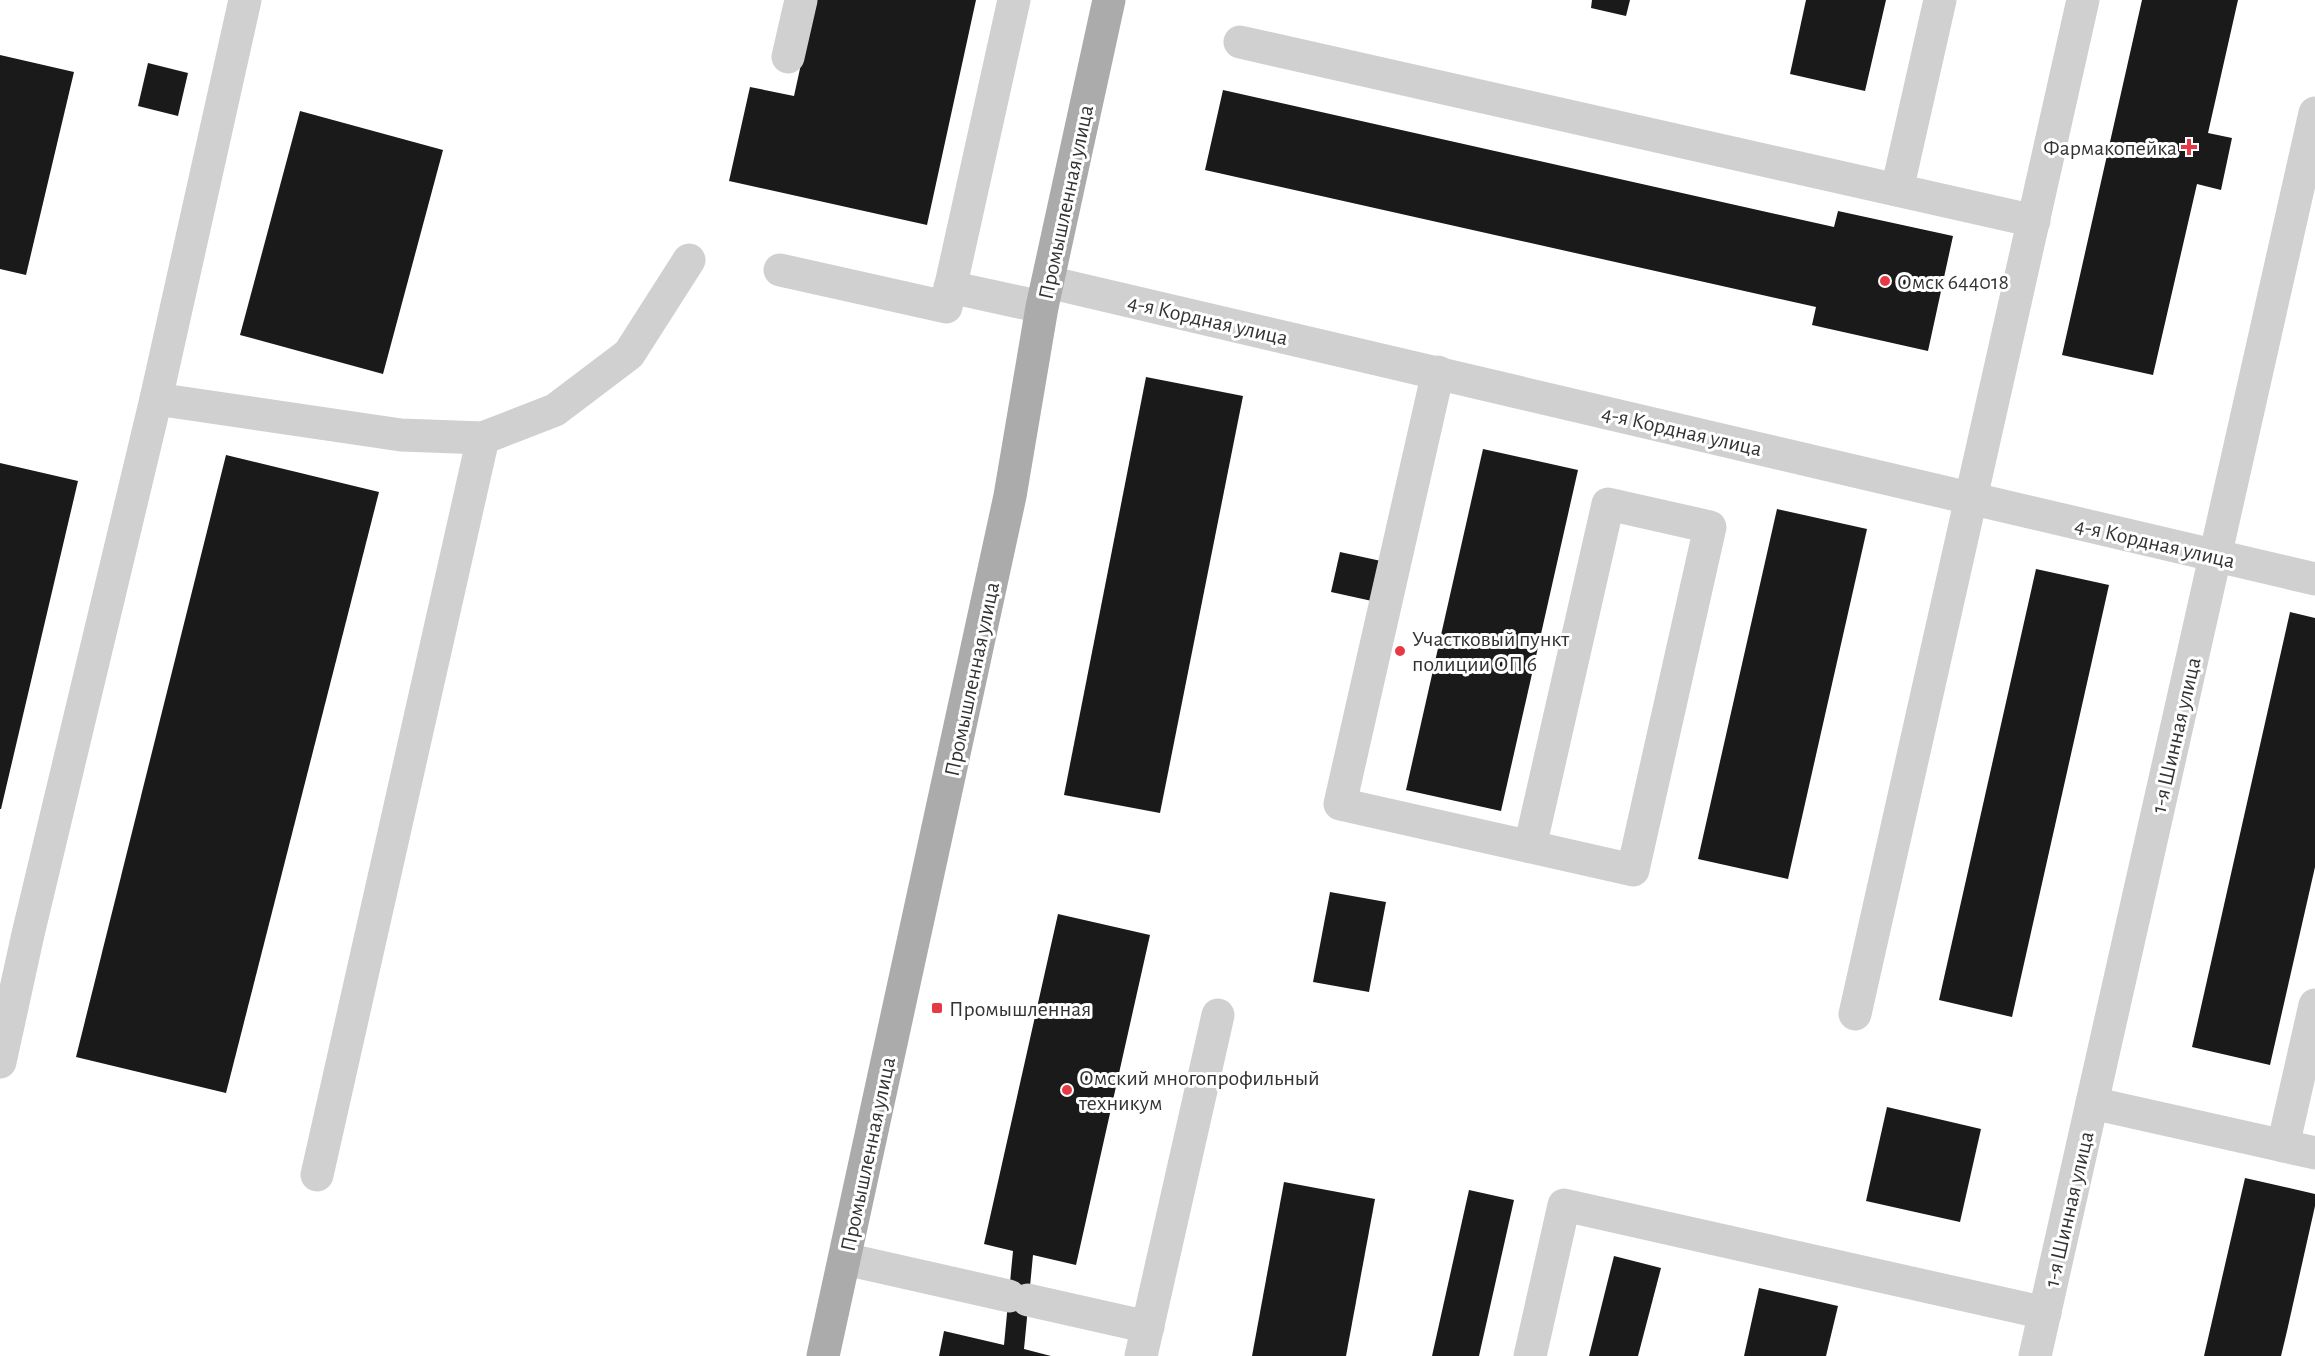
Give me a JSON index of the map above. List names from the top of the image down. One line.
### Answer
{"streets":{"main road":["Промышленная улица"],"street":["4-я Кордная улица","1-я Шинная улица"]},"crossings":[["Промышленная улица","4-я Кордная улица"],["4-я Кордная улица","1-я Шинная улица"]],"places":{"health":["Фармакопейка"],"other":["Омск 644018","Участковый пункт полиции ОП 6","Омский многопрофильный техникум"],"transit":["Промышленная"]}}
